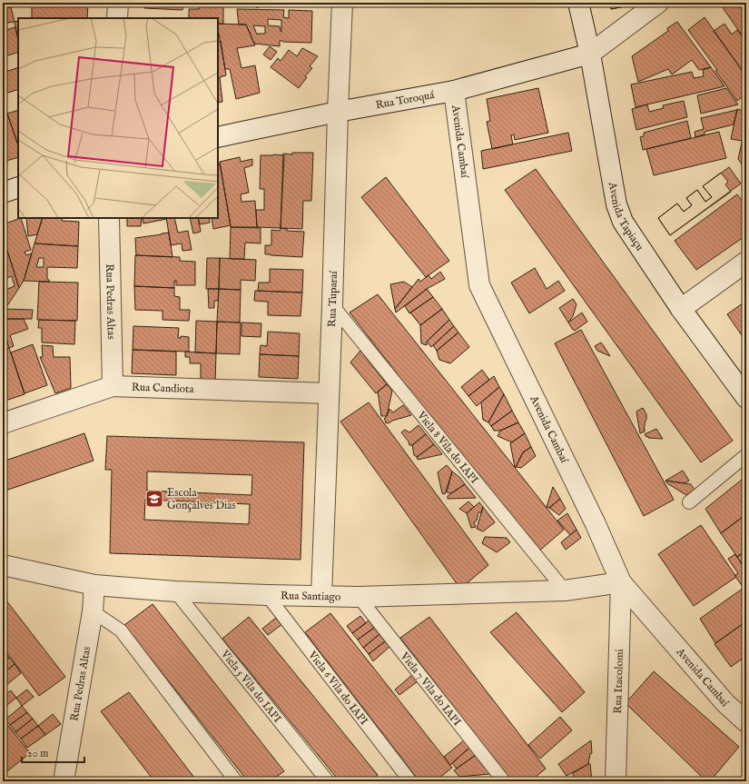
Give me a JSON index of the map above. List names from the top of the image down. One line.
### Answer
{"streets":{"street":["Rua Toroquá","Avenida Cambaí","Avenida Tapiaçu","Rua Tuparaí","Rua Pedras Altas","Rua Candiota","Rua Santiago","Rua Itacolomi"],"lane":["Viela 8 Vila do IAPI","Viela 5 Vila do IAPI","Viela 6 Vila do IAPI","Viela 7 Vila do IAPI"]},"crossings":[["Rua Toroquá","Avenida Cambaí"],["Rua Toroquá","Avenida Tapiaçu"],["Rua Toroquá","Rua Tuparaí"],["Avenida Cambaí","Rua Santiago"],["Avenida Cambaí","Rua Itacolomi"],["Rua Tuparaí","Rua Candiota"],["Rua Tuparaí","Viela 8 Vila do IAPI"],["Rua Tuparaí","Rua Santiago"],["Rua Pedras Altas","Rua Candiota"],["Rua Pedras Altas","Rua Santiago"],["Viela 8 Vila do IAPI","Rua Santiago"],["Rua Santiago","Rua Itacolomi"],["Rua Santiago","Viela 5 Vila do IAPI"],["Rua Santiago","Viela 6 Vila do IAPI"],["Rua Santiago","Viela 7 Vila do IAPI"]],"places":{"school or university":["Escola Gonçalves Dias"]},"scale_bar":"20 m"}
